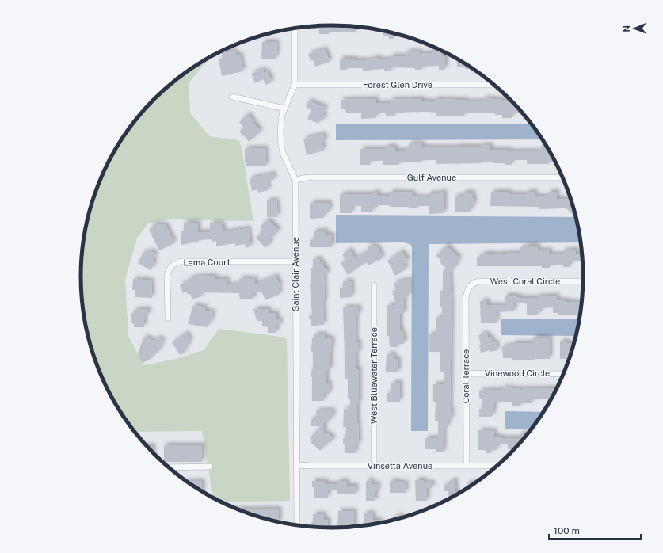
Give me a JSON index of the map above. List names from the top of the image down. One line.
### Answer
{"streets":{"street":["Forest Glen Drive","Gulf Avenue","Lema Court","Saint Clair Avenue","West Coral Circle","Vinewood Circle","West Bluewater Terrace","Coral Terrace","Vinsetta Avenue"]},"crossings":[["Forest Glen Drive","Saint Clair Avenue"],["Gulf Avenue","Saint Clair Avenue"],["Lema Court","Saint Clair Avenue"],["Saint Clair Avenue","Vinsetta Avenue"],["West Coral Circle","Coral Terrace"],["Vinewood Circle","Coral Terrace"],["West Bluewater Terrace","Vinsetta Avenue"],["Coral Terrace","Vinsetta Avenue"]],"scale_bar":"100 m","north":"left"}
